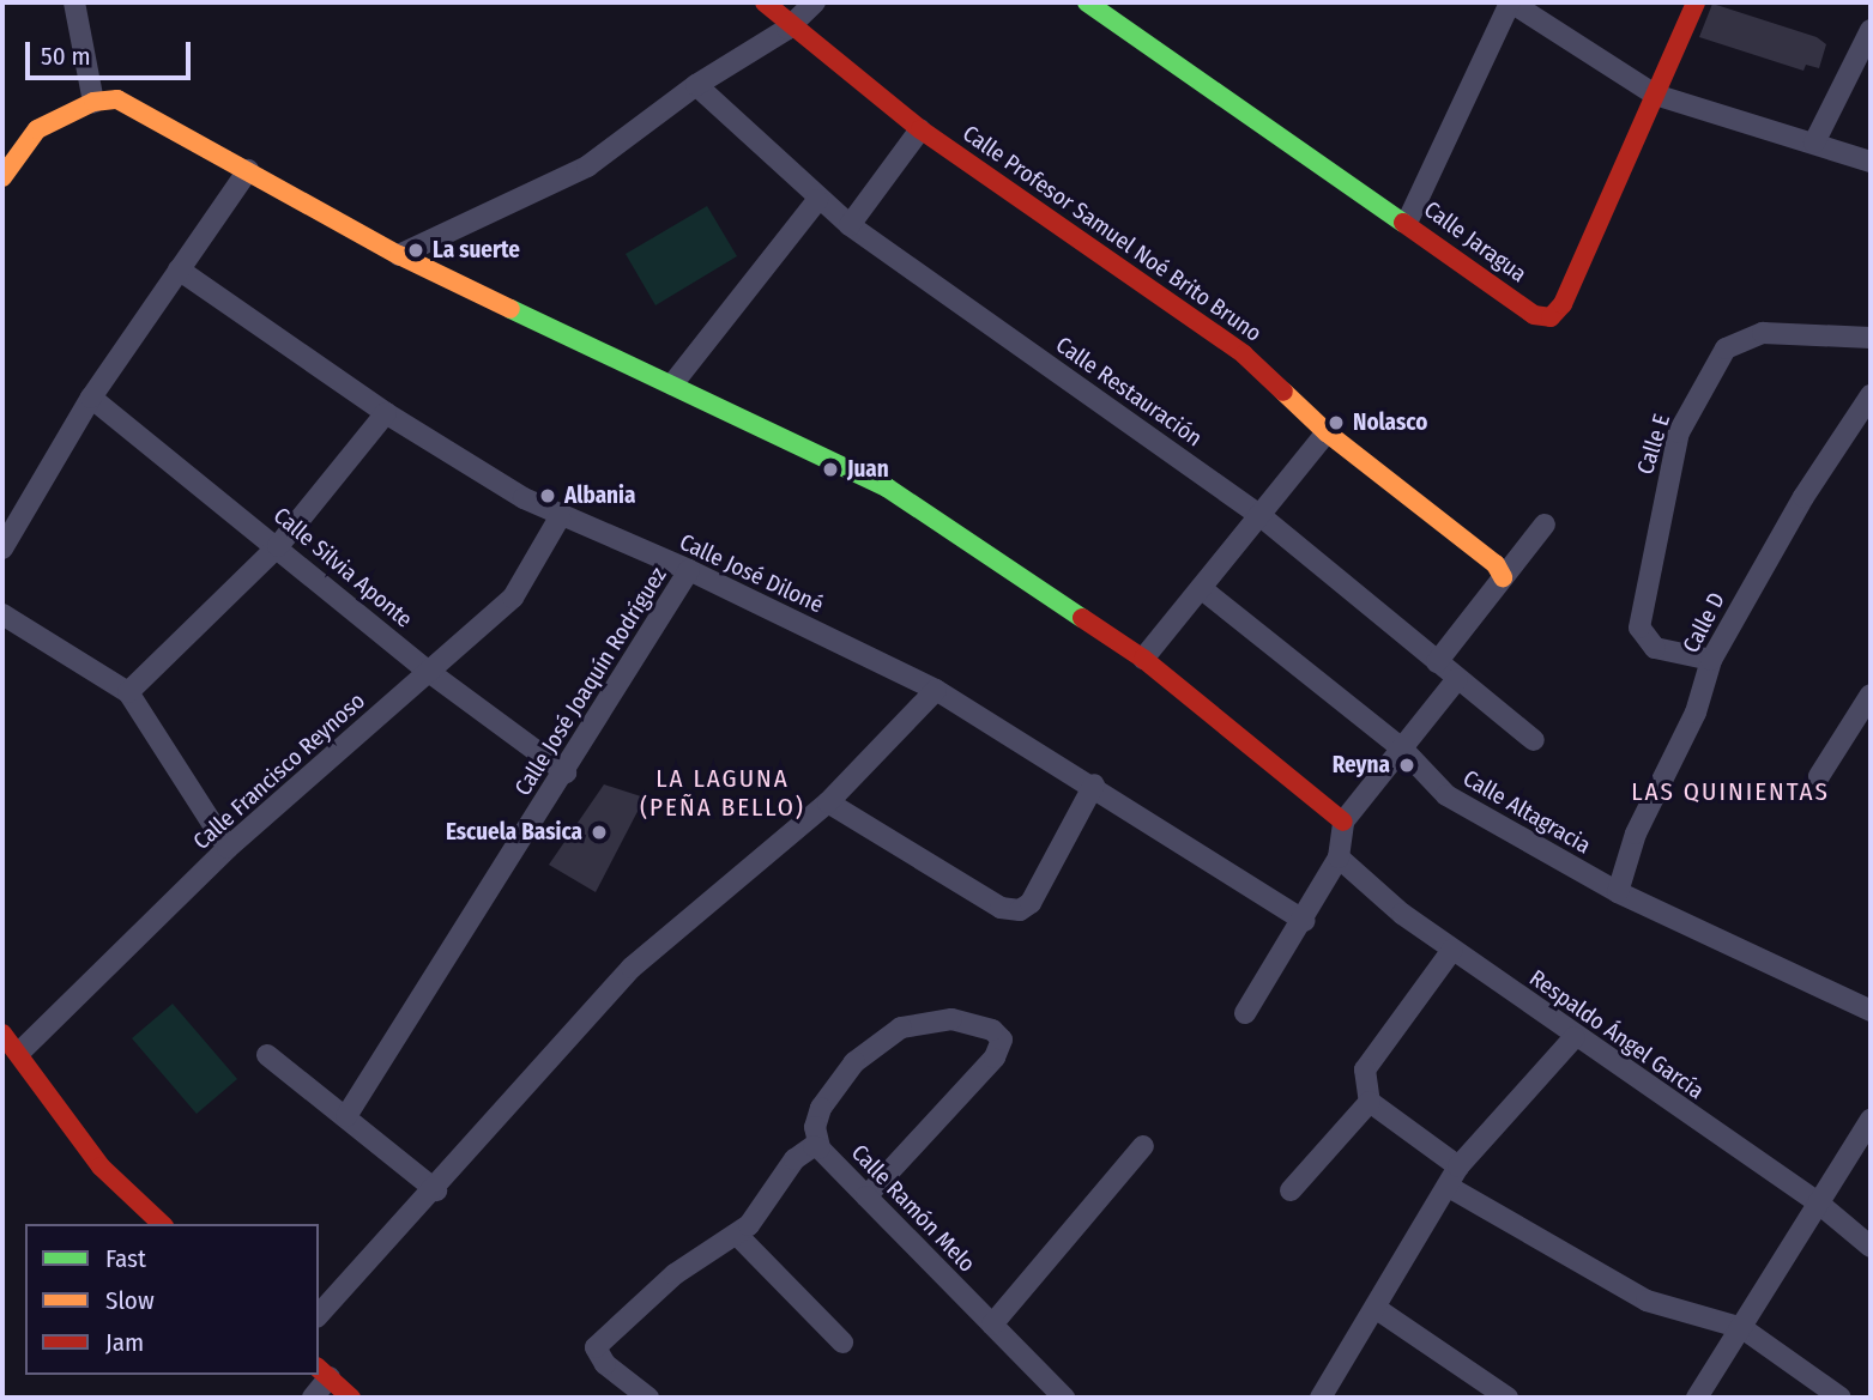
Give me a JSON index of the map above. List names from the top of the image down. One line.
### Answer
{"streets":{"street":["Calle Profesor Samuel Noé Brito Bruno","Calle Jaragua","Calle Restauración","Calle E","Calle Silvia Aponte","Calle José Diloné","Calle D","Calle José Joaquín Rodríguez","Calle Francisco Reynoso","Calle Altagracia","Respaldo Ángel García","Calle Ramón Melo"]},"crossings":[["Calle E","Calle D"],["Calle Silvia Aponte","Calle José Joaquín Rodríguez"],["Calle Silvia Aponte","Calle Francisco Reynoso"],["Calle José Diloné","Calle José Joaquín Rodríguez"],["Calle José Diloné","Calle Francisco Reynoso"],["Calle D","Calle Altagracia"]],"districts":["LA LAGUNA (PEÑA BELLO)","LAS QUINIENTAS"],"places":["La suerte","Nolasco","Juan","Albania","Reyna","Escuela Basica"],"legend":["Fast","Slow","Jam"],"scale_bar":"50 m"}
